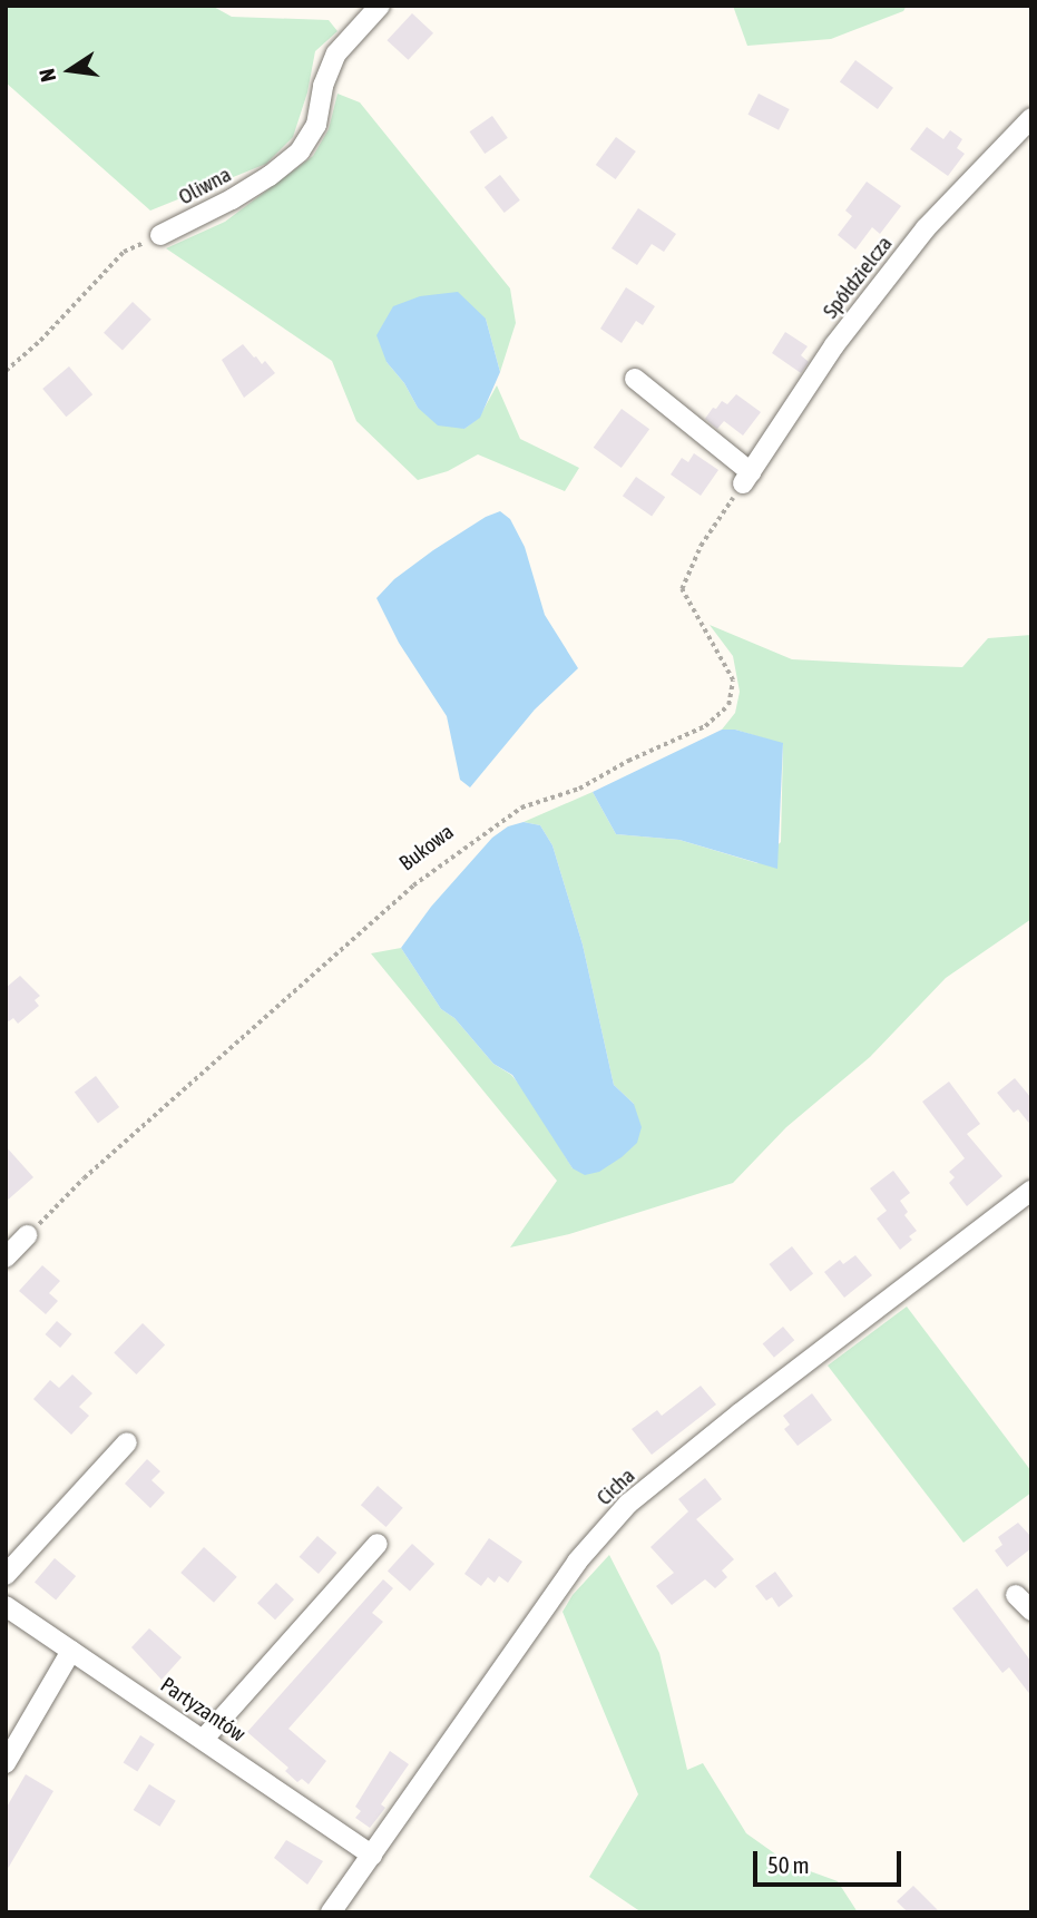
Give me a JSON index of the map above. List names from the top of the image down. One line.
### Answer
{"streets":{"street":["Oliwna","Spółdzielcza","Cicha","Partyzantów"],"path":["Bukowa"]},"crossings":[["Spółdzielcza","Bukowa"],["Cicha","Partyzantów"]],"scale_bar":"50 m","north":"left"}
